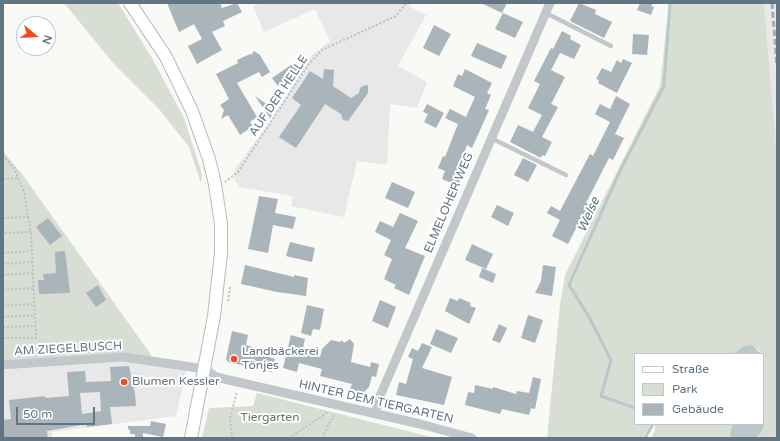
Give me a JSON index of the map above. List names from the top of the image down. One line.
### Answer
{"streets":{"street":["ELMELOHER WEG","AM ZIEGELBUSCH","HINTER DEM TIERGARTEN"],"path":["AUF DER HELLE"]},"crossings":[["ELMELOHER WEG","HINTER DEM TIERGARTEN"],["AM ZIEGELBUSCH","HINTER DEM TIERGARTEN"]],"water":["Welse"],"parks":["Tiergarten"],"places":["Landbäckerei Tönjes","Blumen Kessler"],"legend":["Straße","Park","Gebäude"],"scale_bar":"50 m","north":"right"}
